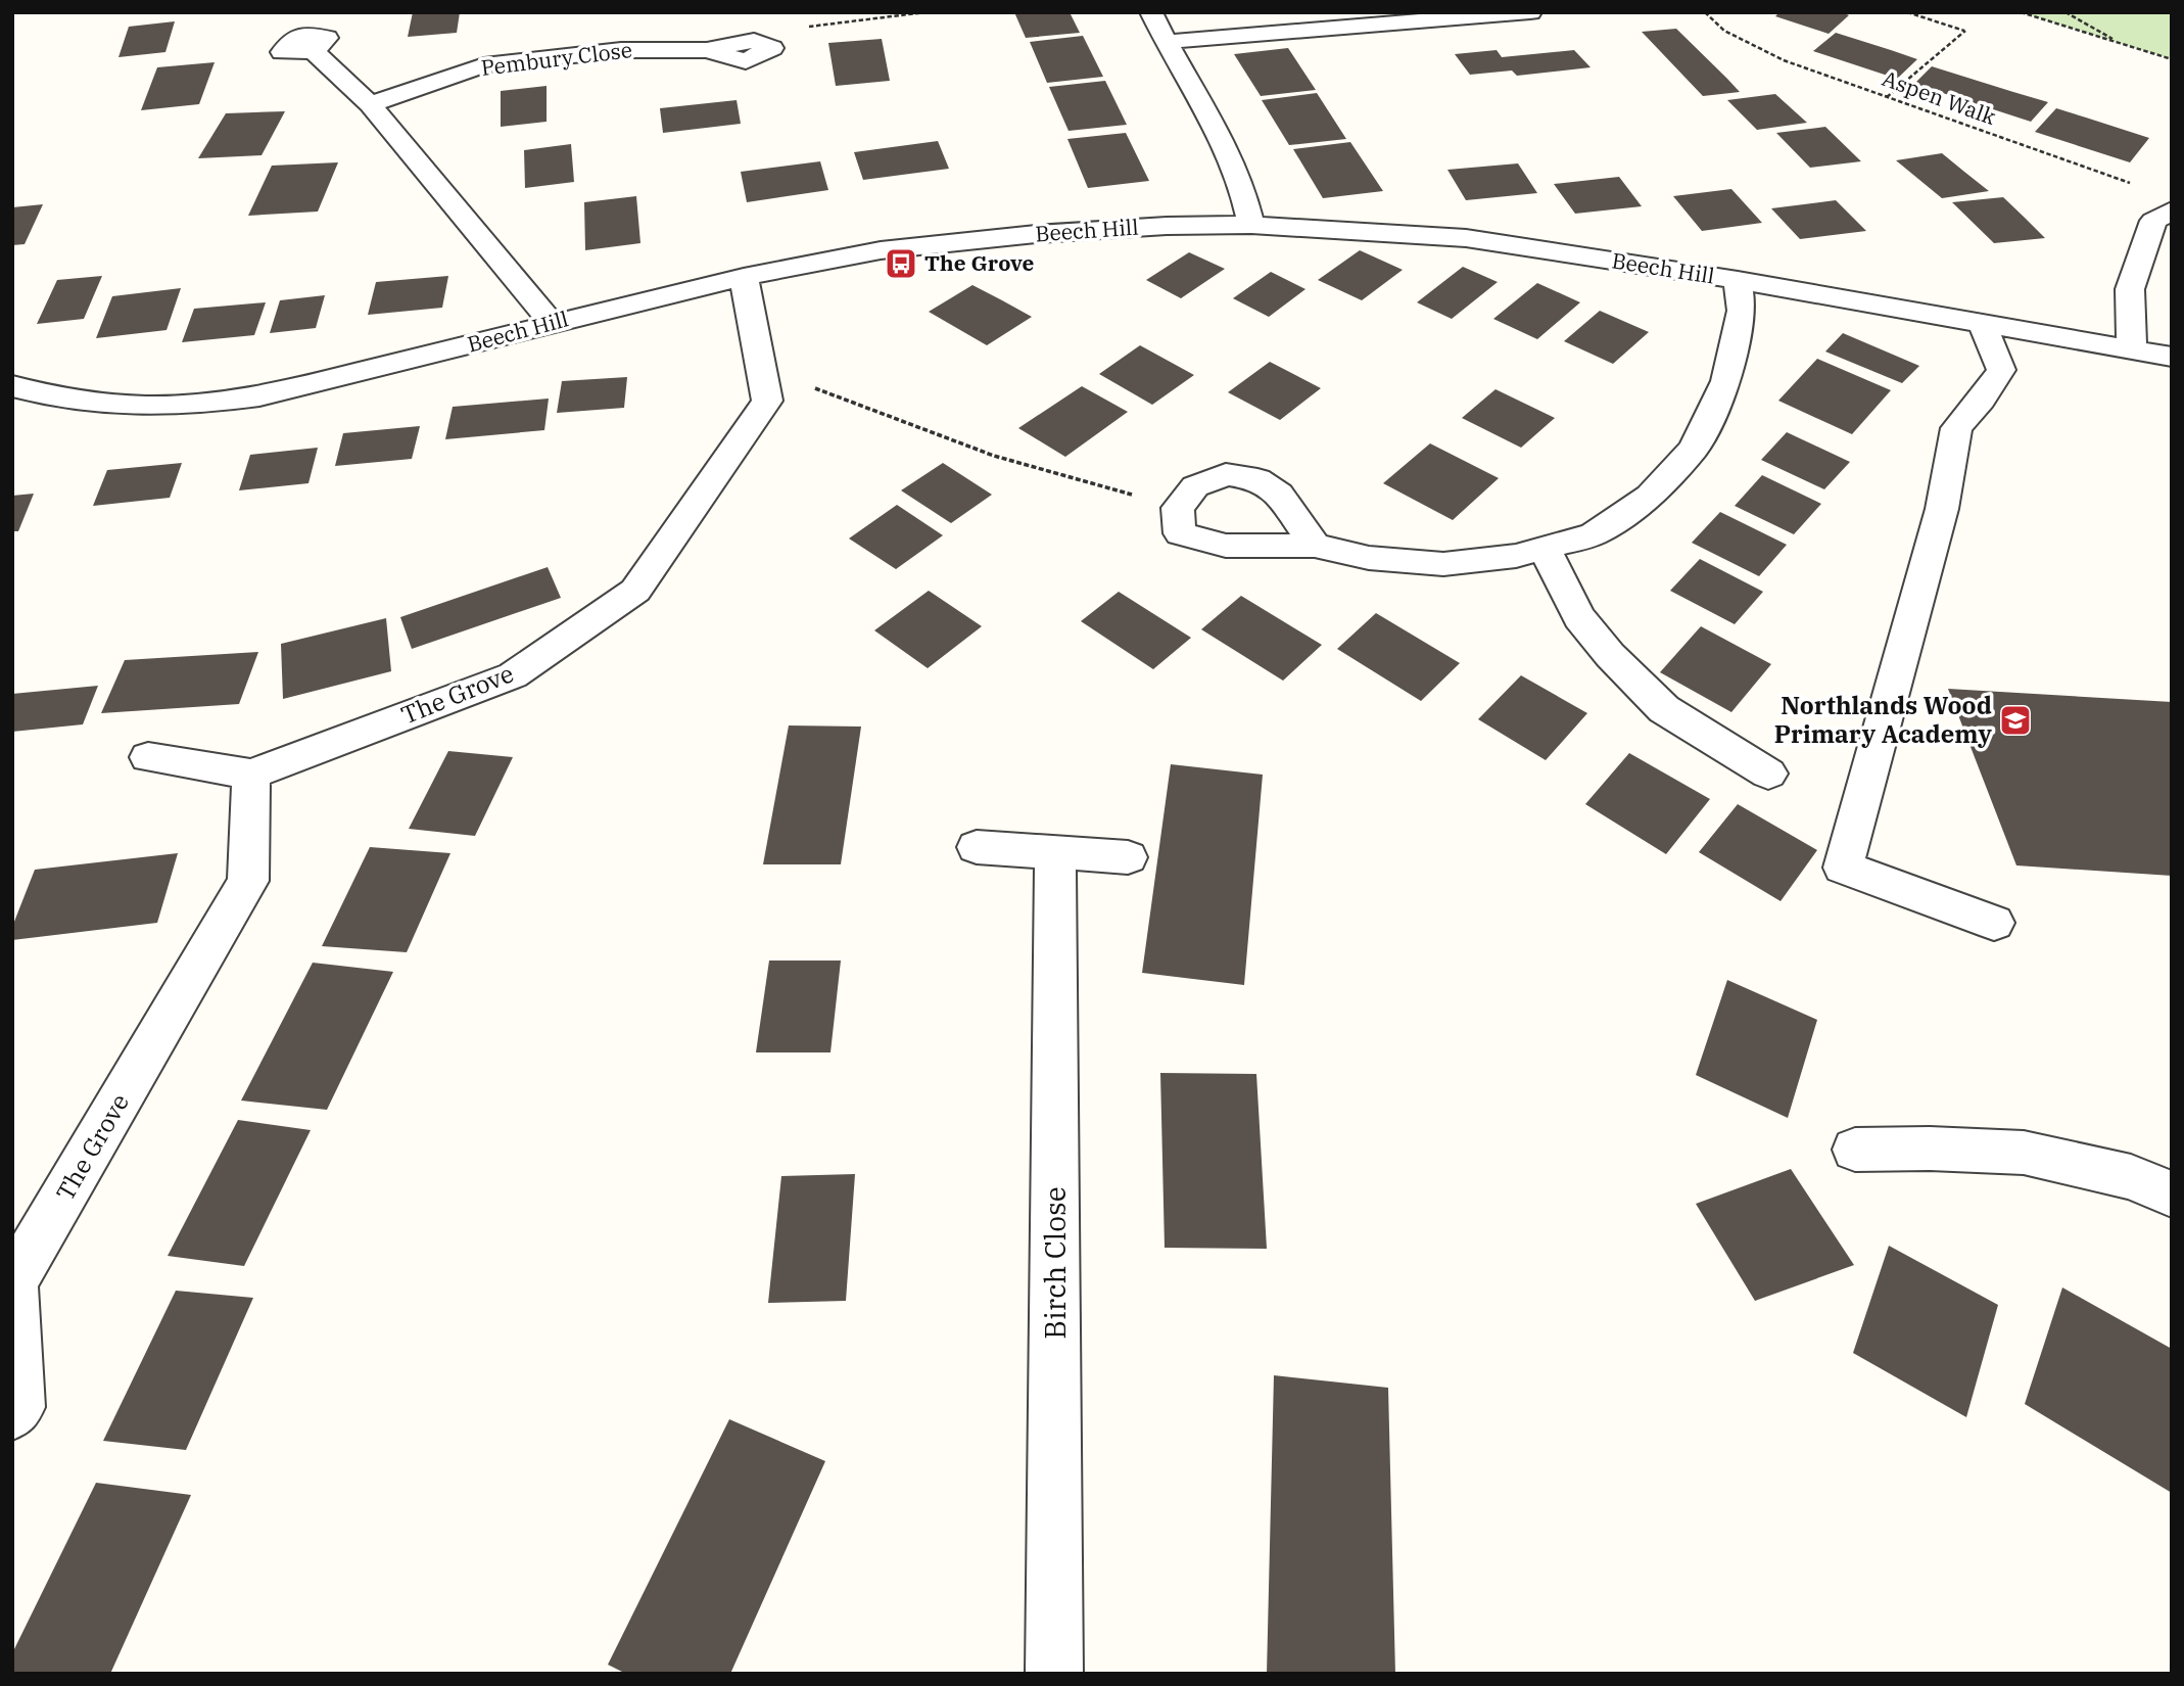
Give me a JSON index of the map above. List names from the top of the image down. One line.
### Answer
{"streets":{"street":["Pembury Close","Beech Hill","The Grove","Birch Close"],"path":["Aspen Walk"]},"crossings":[["Beech Hill","The Grove"]],"places":{"bus stop":["The Grove"],"school or university":["Northlands Wood Primary Academy"]}}
